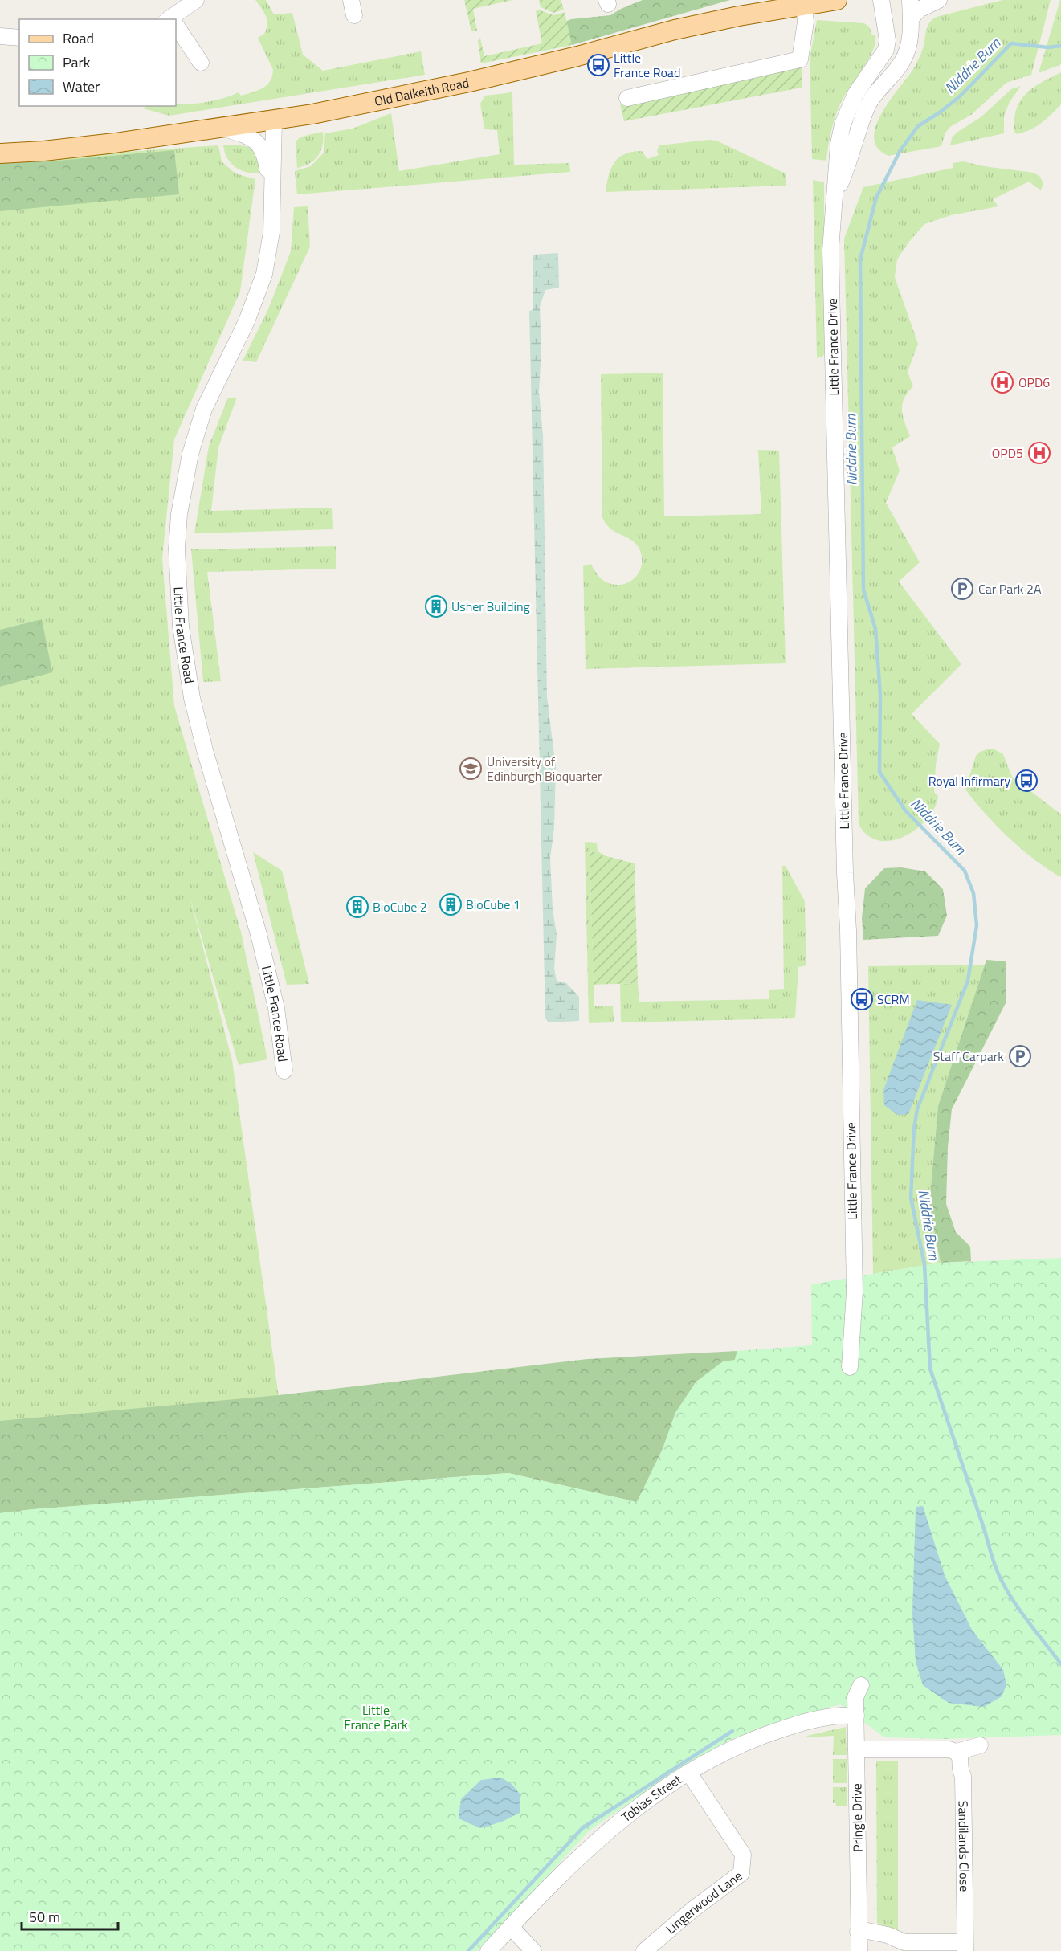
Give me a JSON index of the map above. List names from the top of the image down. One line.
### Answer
{"streets":{"main road":["Old Dalkeith Road"],"street":["Little France Drive","Little France Road","Tobias Street","Pringle Drive","Sandilands Close","Lingerwood Lane"]},"crossings":[["Old Dalkeith Road","Little France Road"],["Tobias Street","Pringle Drive"],["Tobias Street","Lingerwood Lane"],["Pringle Drive","Sandilands Close"]],"water":["Niddrie Burn"],"parks":["Little France Park"],"places":{"bus stop":["Little France Road","Royal Infirmary","SCRM"],"hospital":["OPD6","OPD5"],"parking":["Car Park 2A","Staff Carpark"],"building":["Usher Building","BioCube 1","BioCube 2"],"school or university":["University of Edinburgh Bioquarter"]},"legend":["Road","Park","Water"],"scale_bar":"50 m"}
